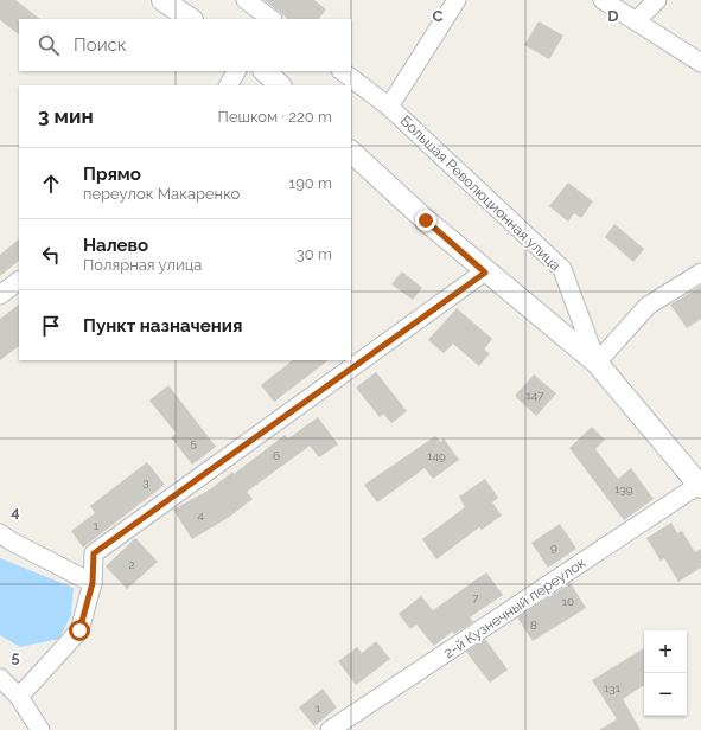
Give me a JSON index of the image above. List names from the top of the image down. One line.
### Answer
{"streets":{"street":["Большая Революционная улица","2-й Кузнечный переулок"]},"crossings":[["Большая Революционная улица","2-й Кузнечный переулок"]],"house_numbers":["147","5","6","149","3","139","4","1","9","2","7","10","8","131","1"],"page":{"search":"Поиск","heading":["3 мин","Пешком · 220 m"],"list":[["Прямо","переулок Макаренко","190 m"],["Налево","Полярная улица","30 m"],"Пункт назначения"],"map_buttons":["+","−"]},"grid":{"columns":["C","D"],"rows":["4","5"]}}
